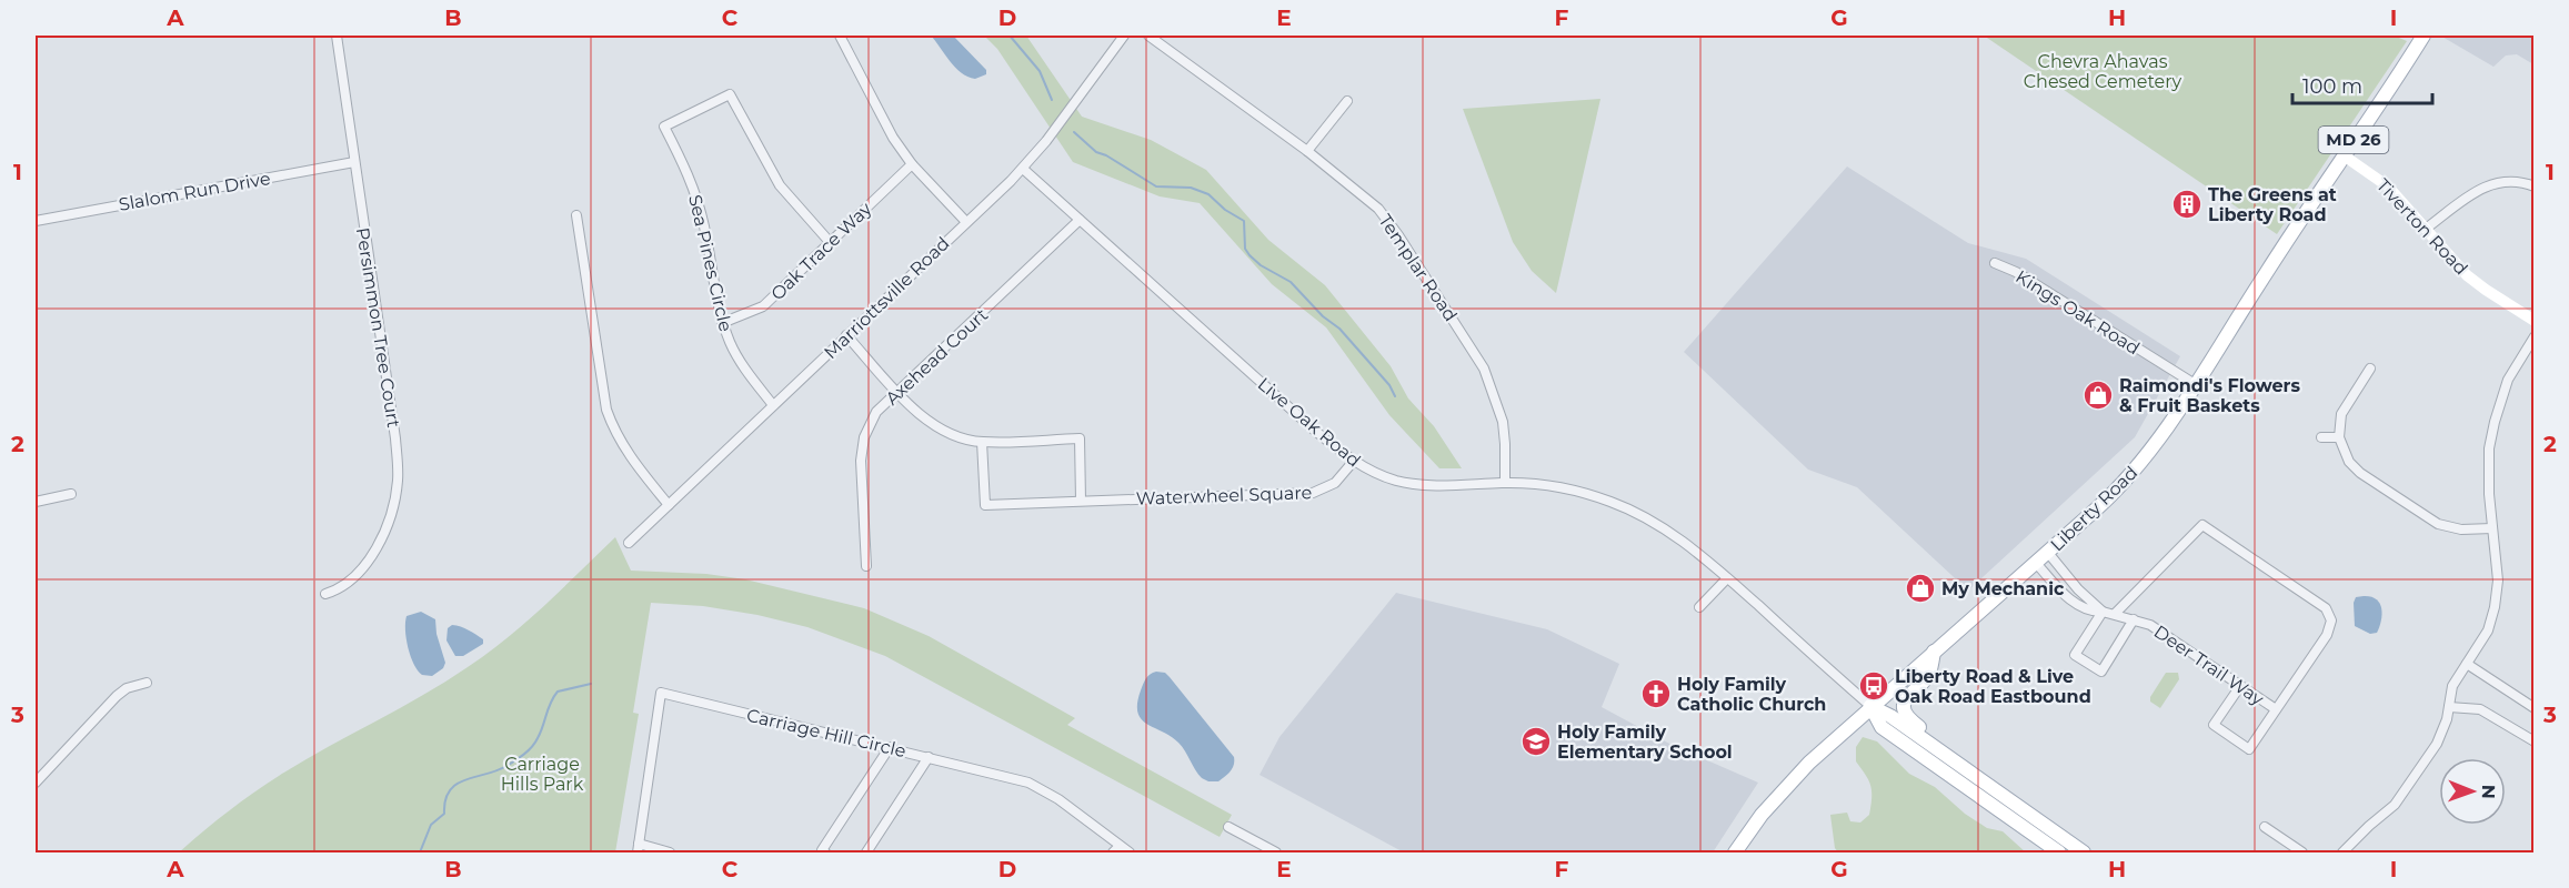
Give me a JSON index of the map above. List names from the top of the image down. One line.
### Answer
{"streets":{"main road":["MD 26","Liberty Road"],"street":["Slalom Run Drive","Tiverton Road","Oak Trace Way","Sea Pines Circle","Templar Road","Marriottsville Road","Kings Oak Road","Persimmon Tree Court","Axehead Court","Live Oak Road","Waterwheel Square","Deer Trail Way","Carriage Hill Circle"]},"crossings":[["Slalom Run Drive","Persimmon Tree Court"],["Tiverton Road","Liberty Road"],["Oak Trace Way","Sea Pines Circle"],["Sea Pines Circle","Marriottsville Road"],["Templar Road","Live Oak Road"],["Marriottsville Road","Live Oak Road"],["Kings Oak Road","Liberty Road"],["Axehead Court","Live Oak Road"],["Live Oak Road","Waterwheel Square"],["Live Oak Road","Liberty Road"],["Liberty Road","Deer Trail Way"]],"parks":["Chevra Ahavas Chesed Cemetery","Carriage Hills Park"],"places":{"building":["The Greens at Liberty Road"],"shop":["Raimondi's Flowers & Fruit Baskets","My Mechanic"],"bus stop":["Liberty Road & Live Oak Road Eastbound"],"church":["Holy Family Catholic Church"],"school or university":["Holy Family Elementary School"]},"scale_bar":"100 m","north":"right","grid":{"columns":["A","B","C","D","E","F","G","H","I"],"rows":["1","2","3"]}}
